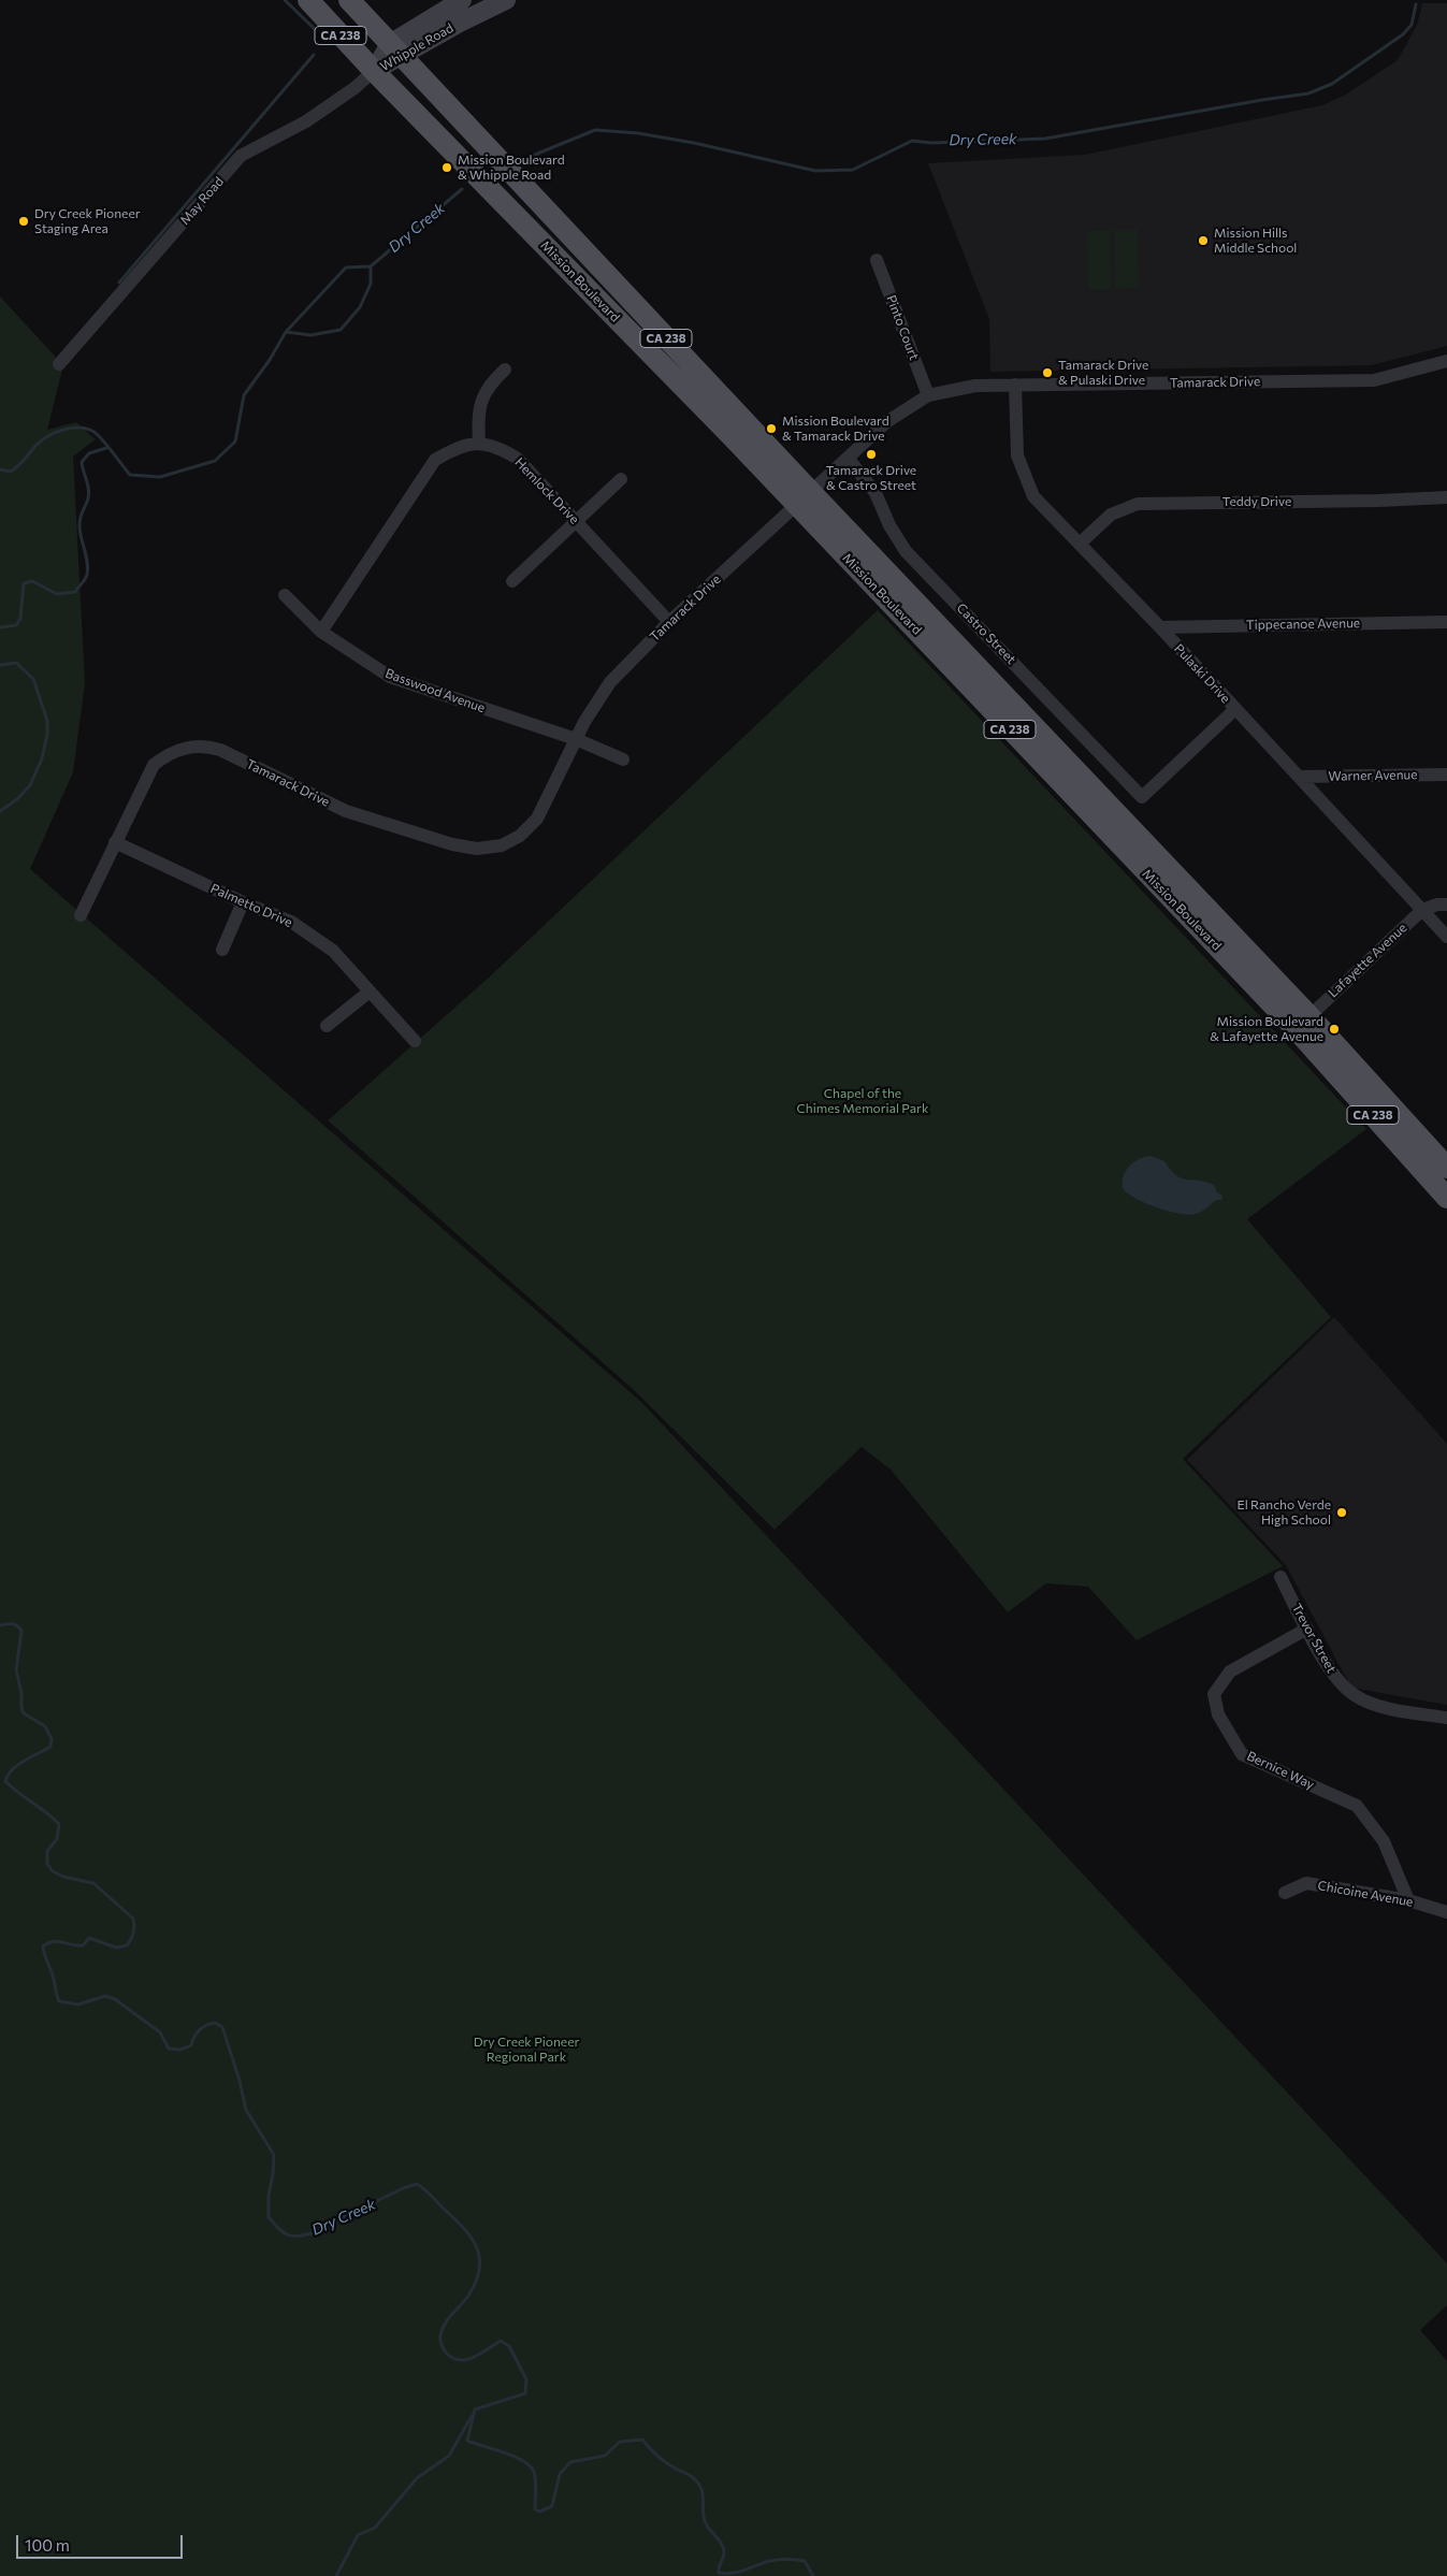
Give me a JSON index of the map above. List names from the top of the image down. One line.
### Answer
{"streets":{"main road":["CA 238","Whipple Road","Mission Boulevard"],"street":["May Road","Pinto Court","Tamarack Drive","Hemlock Drive","Teddy Drive","Tippecanoe Avenue","Castro Street","Pulaski Drive","Basswood Avenue","Warner Avenue","Palmetto Drive","Lafayette Avenue","Trevor Street","Bernice Way","Chicoine Avenue"]},"crossings":[["Whipple Road","May Road"],["Whipple Road","Mission Boulevard"],["May Road","Mission Boulevard"],["Mission Boulevard","Tamarack Drive"],["Mission Boulevard","Lafayette Avenue"],["Pinto Court","Tamarack Drive"],["Tamarack Drive","Hemlock Drive"],["Tamarack Drive","Castro Street"],["Tamarack Drive","Pulaski Drive"],["Tamarack Drive","Basswood Avenue"],["Tamarack Drive","Palmetto Drive"],["Teddy Drive","Pulaski Drive"],["Tippecanoe Avenue","Pulaski Drive"],["Castro Street","Pulaski Drive"],["Pulaski Drive","Warner Avenue"],["Pulaski Drive","Lafayette Avenue"],["Trevor Street","Bernice Way"],["Bernice Way","Chicoine Avenue"]],"water":["Dry Creek"],"parks":["Chapel of the Chimes Memorial Park","Dry Creek Pioneer Regional Park"],"places":["Mission Boulevard & Whipple Road","Dry Creek Pioneer Staging Area","Mission Hills Middle School","Tamarack Drive & Pulaski Drive","Mission Boulevard & Tamarack Drive","Tamarack Drive & Castro Street","Mission Boulevard & Lafayette Avenue","El Rancho Verde High School"],"scale_bar":"100 m"}
